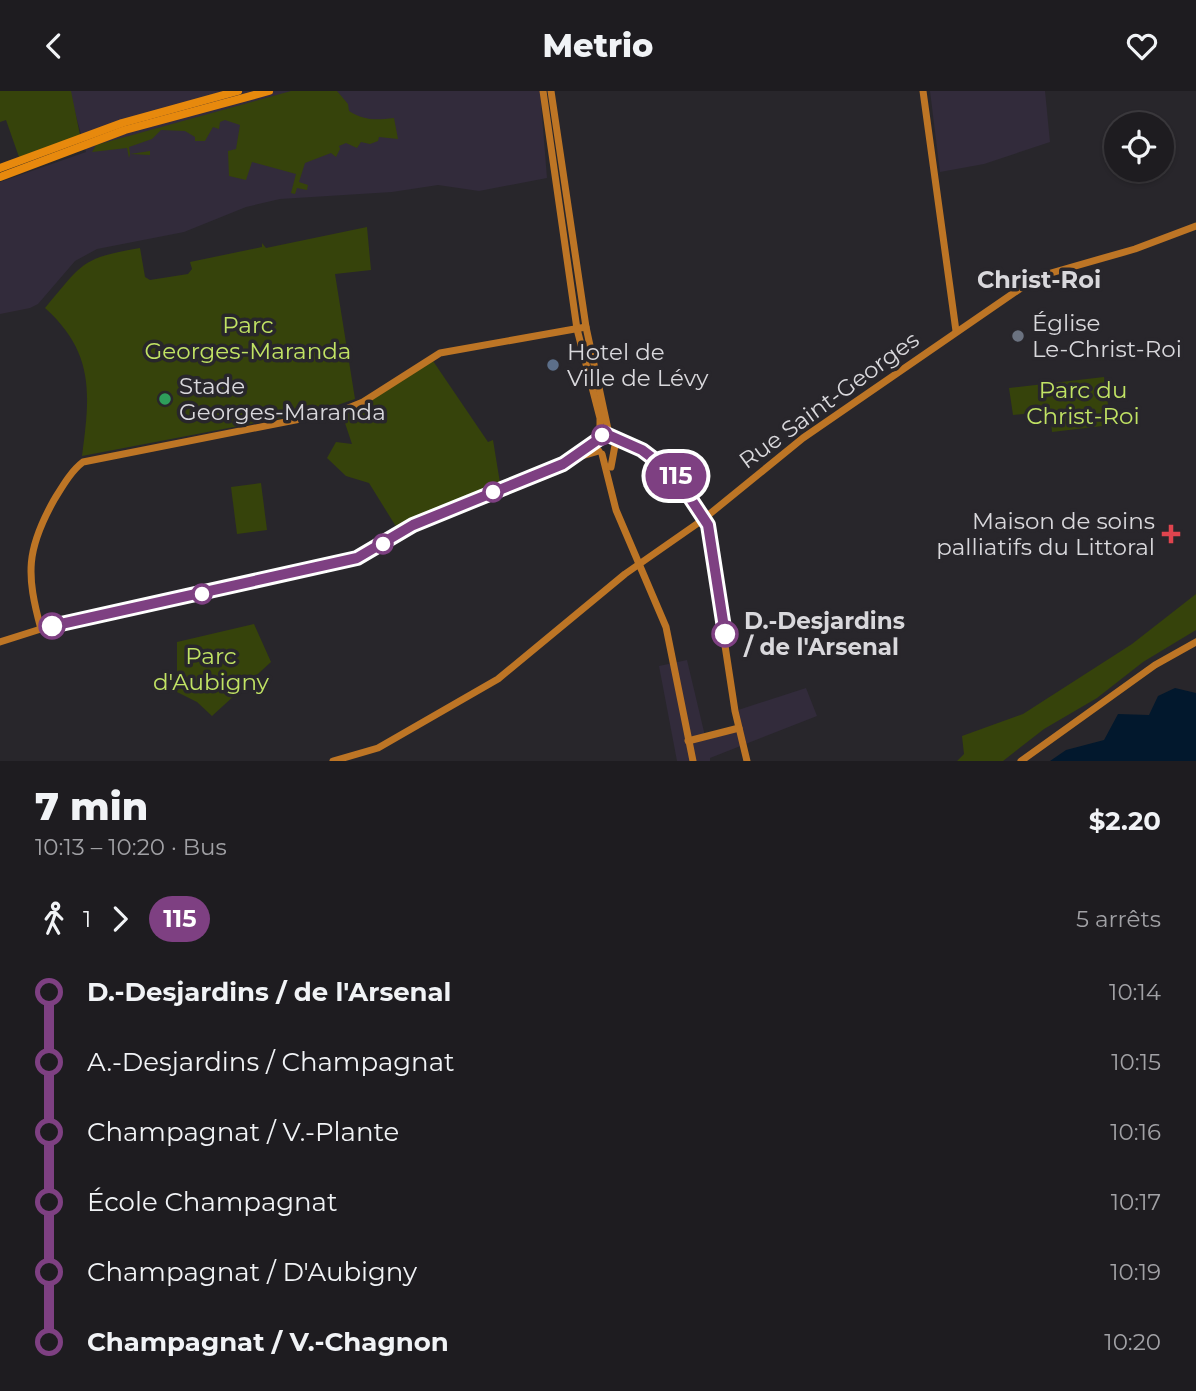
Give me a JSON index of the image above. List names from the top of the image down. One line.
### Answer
{"streets":{"street":["Rue Saint-Georges"]},"districts":["Christ-Roi"],"parks":["Parc Georges-Maranda","Parc du Christ-Roi","Parc d'Aubigny"],"places":{"other":["Église Le-Christ-Roi","Hotel de Ville de Lévy","Stade Georges-Maranda","D.-Desjardins / de l'Arsenal"],"health":["Maison de soins palliatifs du Littoral"]},"lines":["bus line 115"],"page":{"header":"Metrio","on_map":"115","heading":["7 min","10:13 – 10:20 · Bus","$2.20"],"legs":["1","115","5 arrêts"],"list":[{"name":"D.-Desjardins / de l'Arsenal","value":"10:14"},{"name":"A.-Desjardins / Champagnat","value":"10:15"},{"name":"Champagnat / V.-Plante","value":"10:16"},{"name":"École Champagnat","value":"10:17"},{"name":"Champagnat / D'Aubigny","value":"10:19"},{"name":"Champagnat / V.-Chagnon","value":"10:20"}]}}
